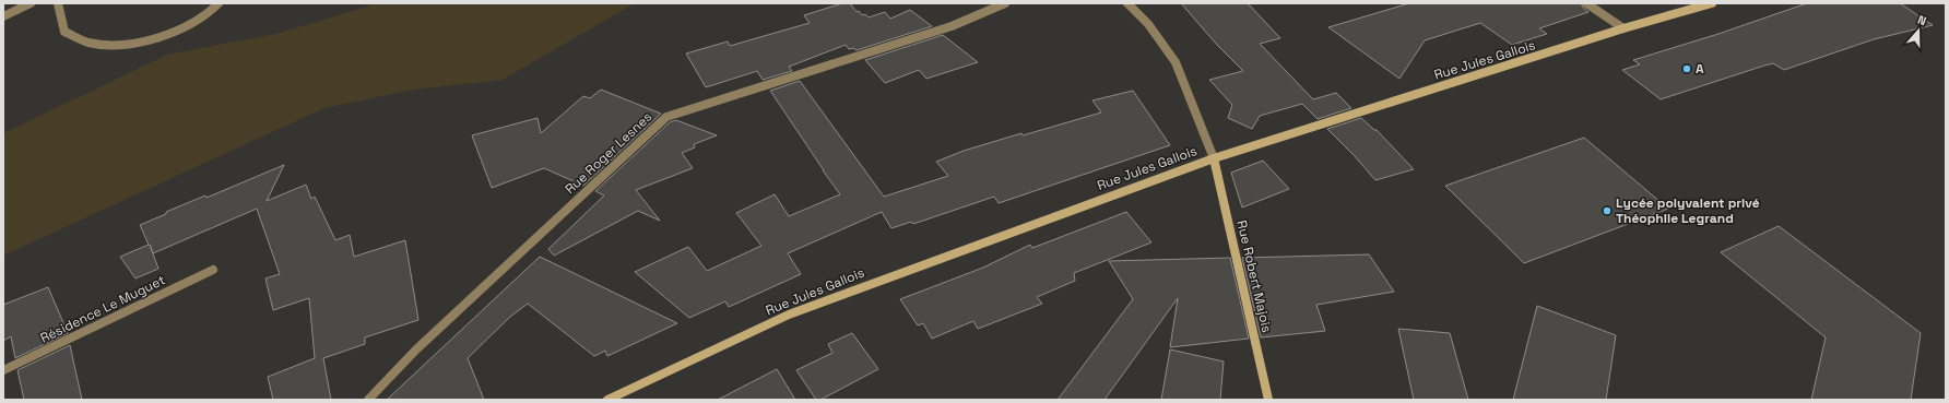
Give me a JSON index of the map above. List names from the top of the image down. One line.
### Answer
{"streets":{"street":["Rue Jules Gallois","Rue Roger Lesnes","Rue Robert Majois","Résidence Le Muguet"]},"crossings":[["Rue Jules Gallois","Rue Robert Majois"]],"places":["A","Lycée polyvalent privé Théophile Legrand"],"north":"top"}
